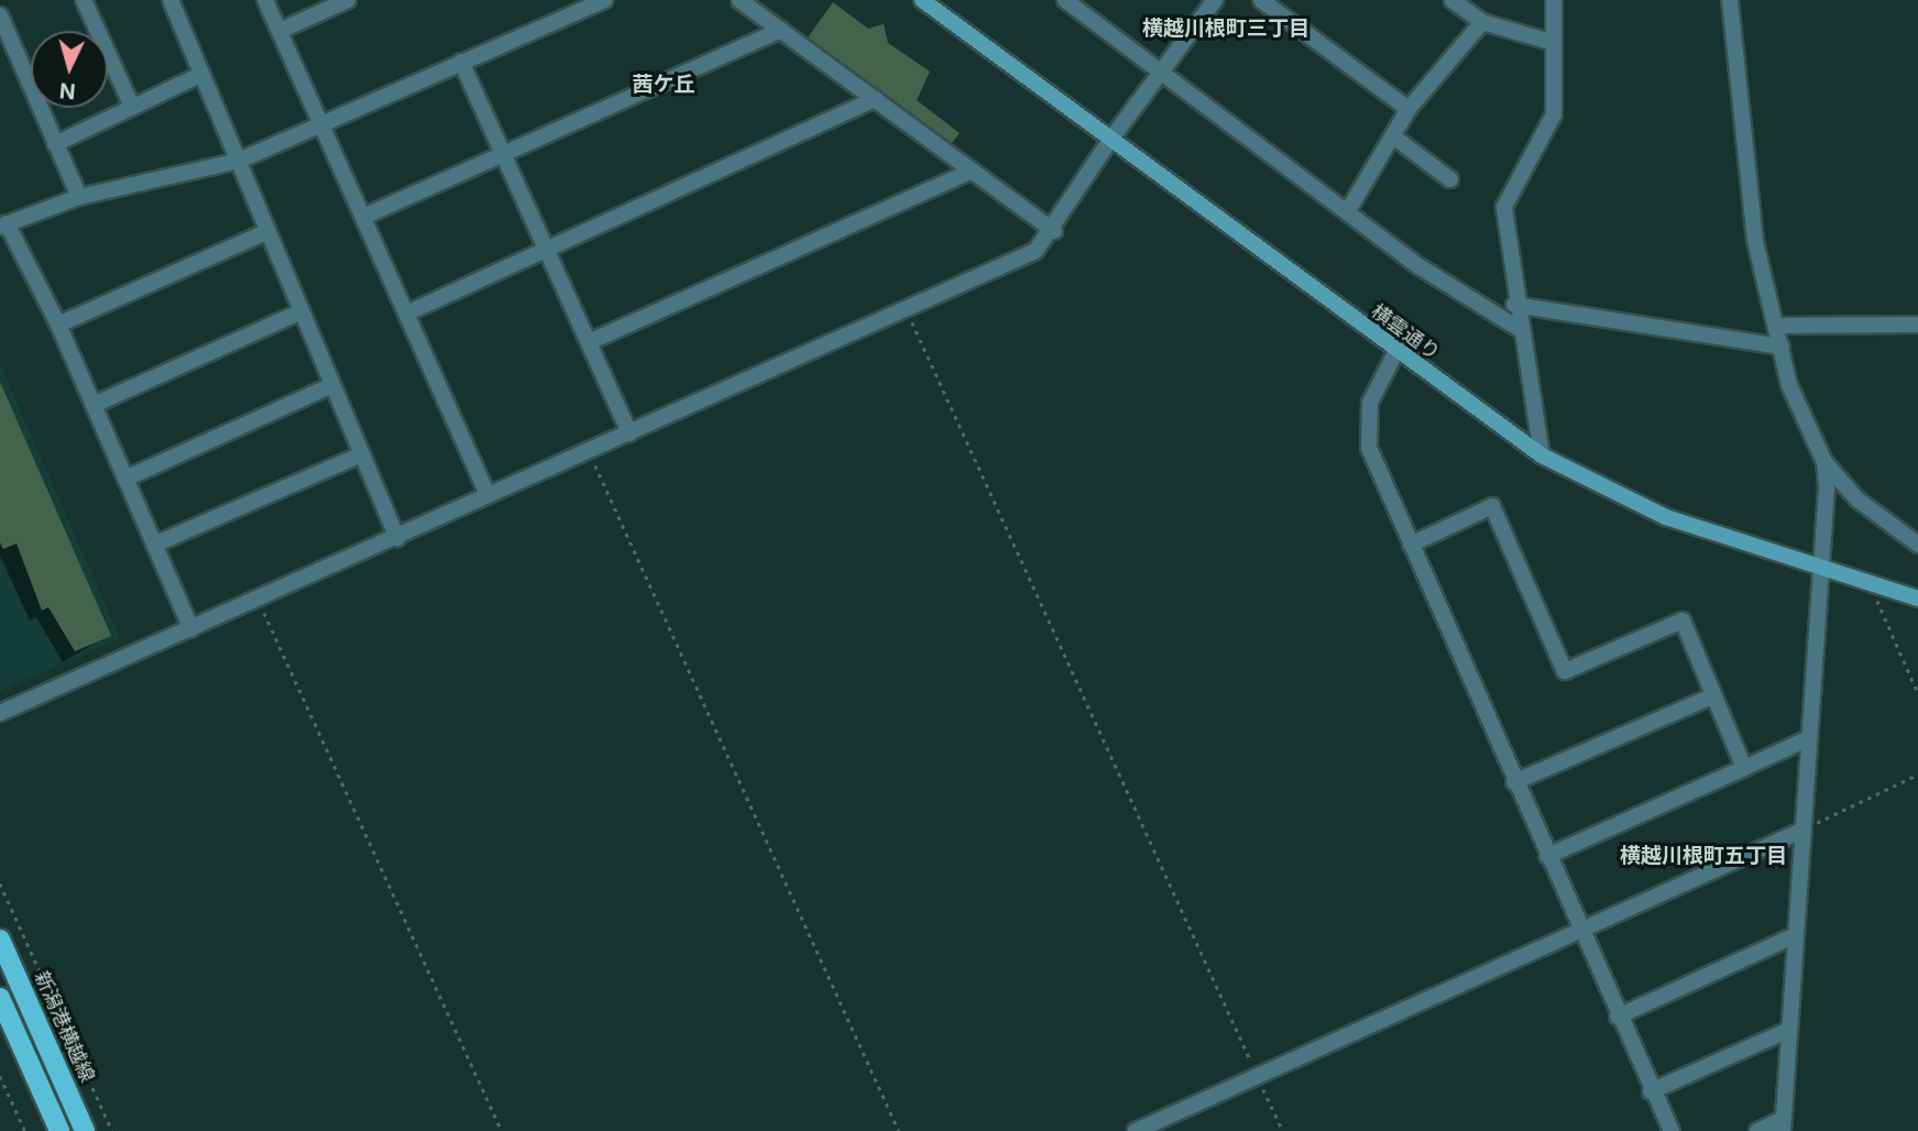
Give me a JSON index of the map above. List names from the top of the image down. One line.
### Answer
{"streets":{"main road":["横雲通り","新潟港横越線"]},"districts":["横越川根町三丁目","茜ケ丘","横越川根町五丁目"],"north":"bottom"}
